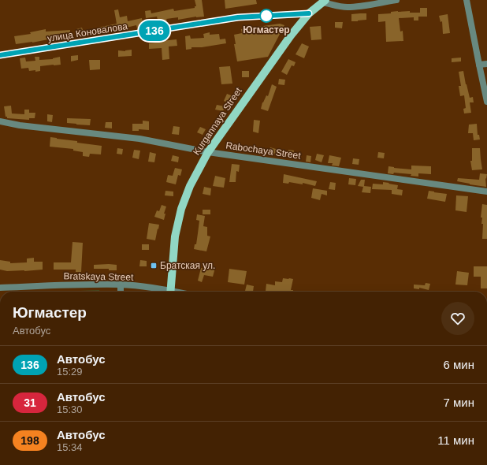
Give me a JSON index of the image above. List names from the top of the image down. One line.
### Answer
{"streets":{"main road":["Kurgannaya Street"],"street":["улица Коновалова","Rabochaya Street","Bratskaya Street"]},"crossings":[["улица Коновалова","Kurgannaya Street"],["Kurgannaya Street","Rabochaya Street"]],"places":{"other":["Югмастер"],"transit":["Братская ул."]},"lines":["bus line 136"],"page":{"on_map":"136","heading":["Югмастер","Автобус"],"list":[{"mark":"136","name":"Автобус","note":"15:29","value":"6 мин"},{"mark":"31","name":"Автобус","note":"15:30","value":"7 мин"},{"mark":"198","name":"Автобус","note":"15:34","value":"11 мин"}]}}
